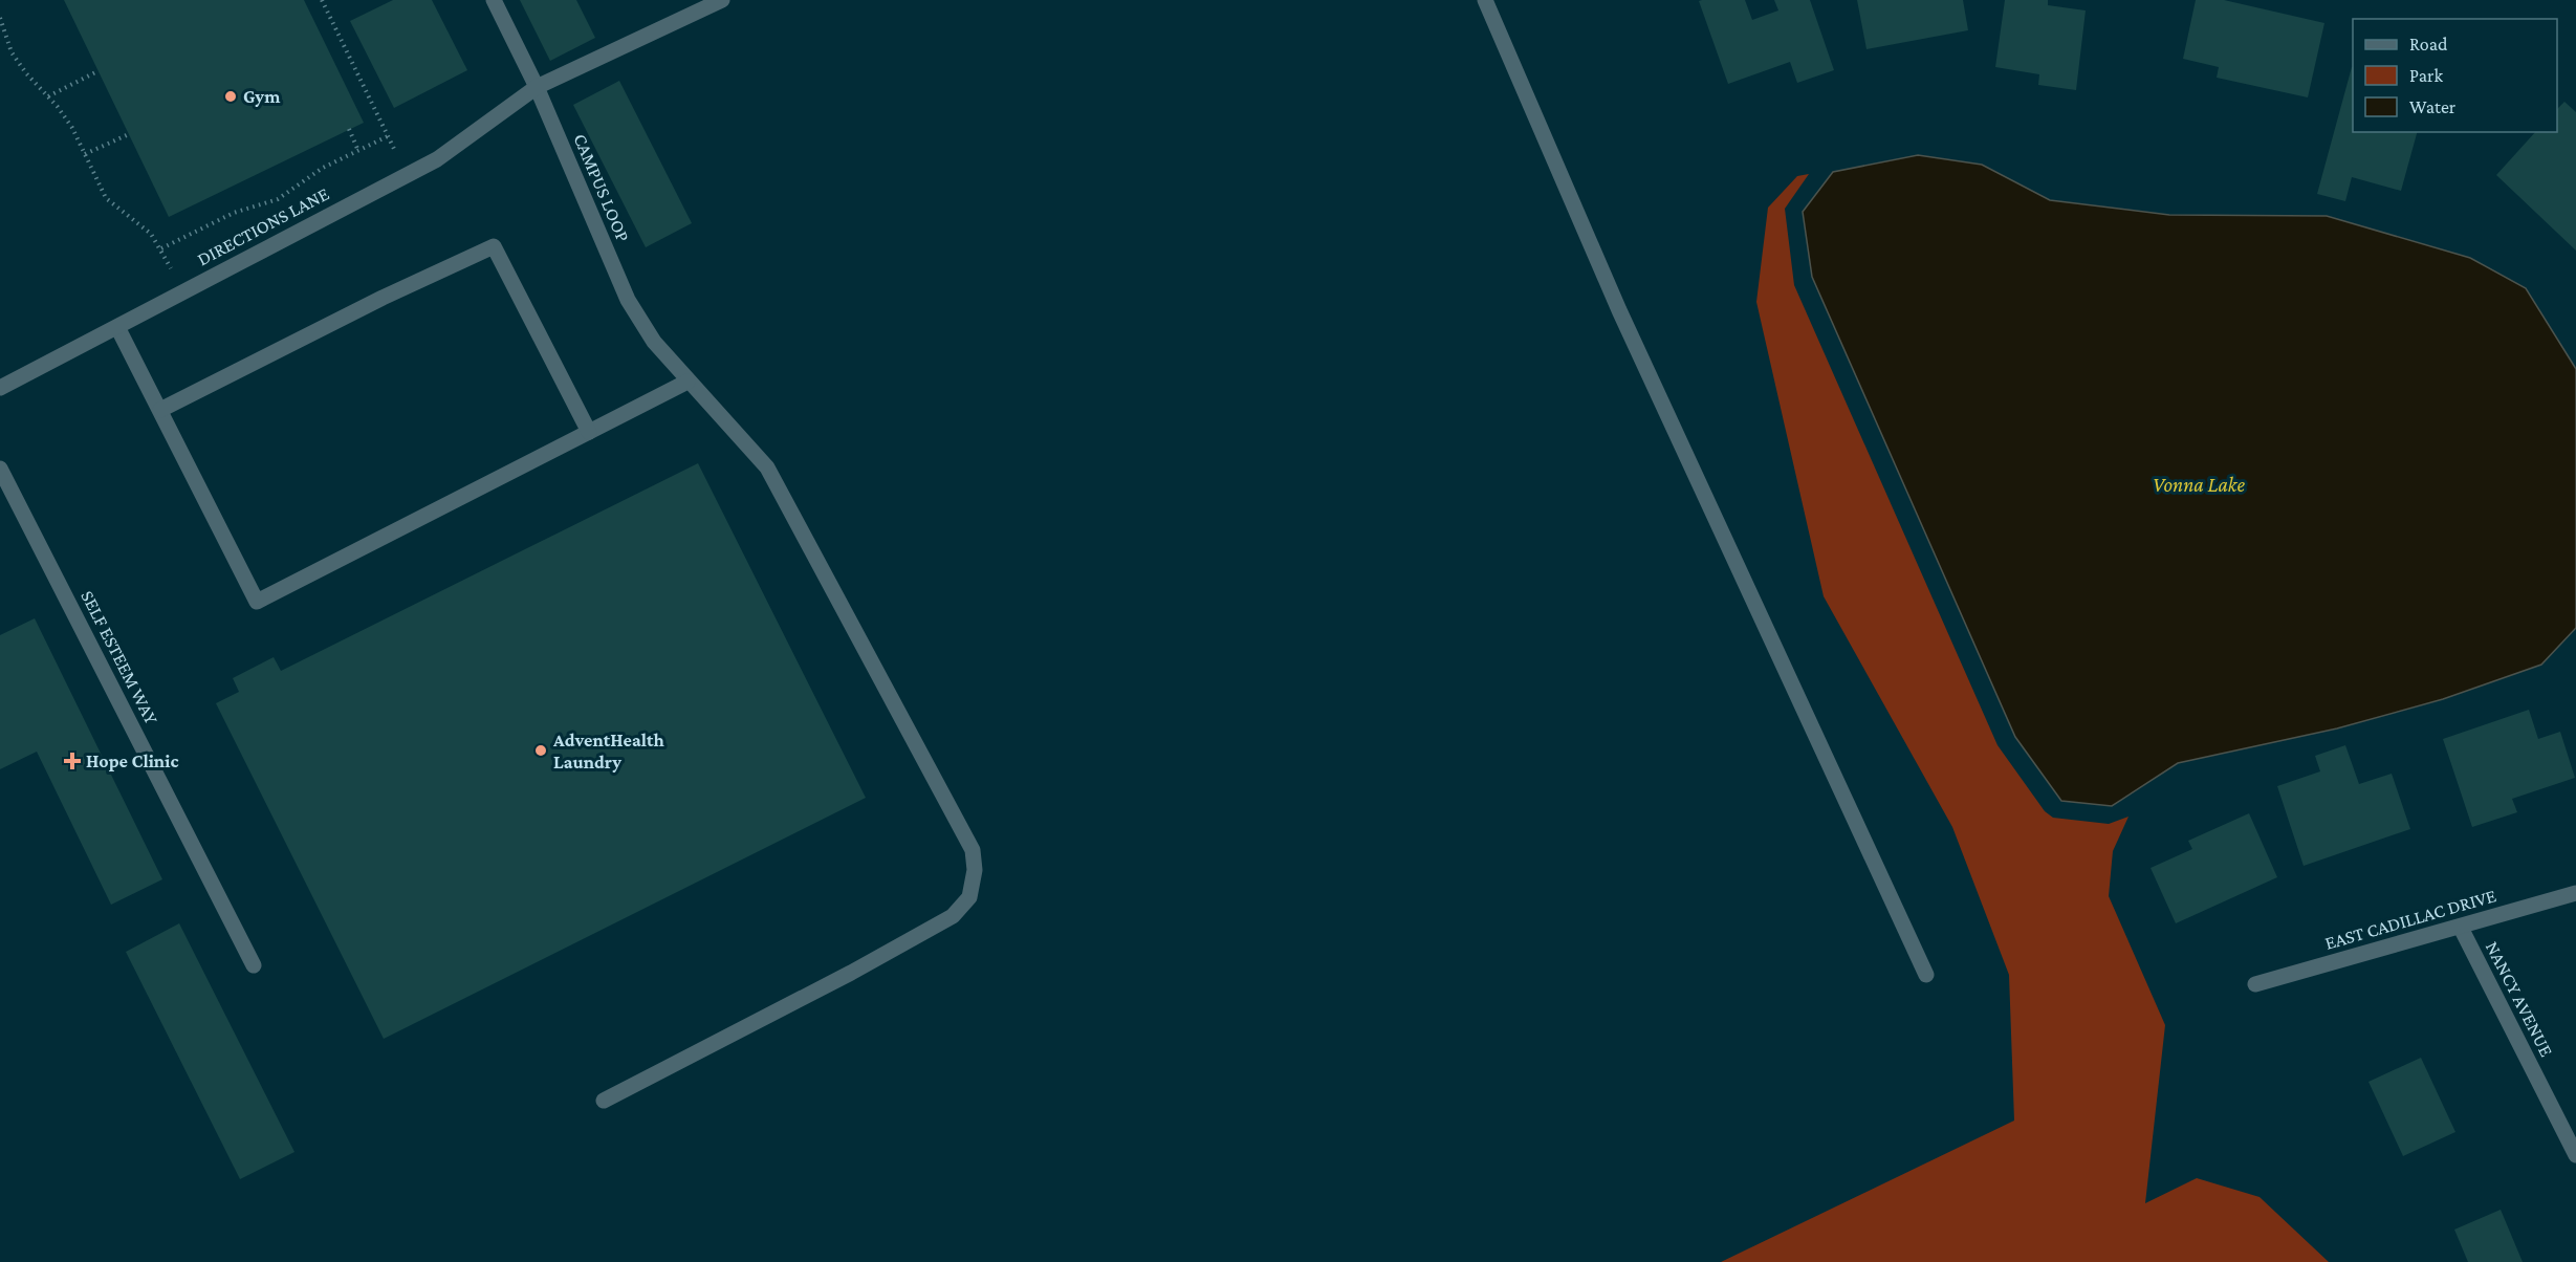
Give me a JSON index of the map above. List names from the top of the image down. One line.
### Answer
{"streets":{"street":["CAMPUS LOOP","DIRECTIONS LANE","SELF ESTEEM WAY","EAST CADILLAC DRIVE","NANCY AVENUE"]},"crossings":[["CAMPUS LOOP","DIRECTIONS LANE"],["EAST CADILLAC DRIVE","NANCY AVENUE"]],"water":["Vonna Lake"],"places":{"other":["Gym","AdventHealth Laundry"],"health":["Hope Clinic"]},"legend":["Road","Park","Water"]}
